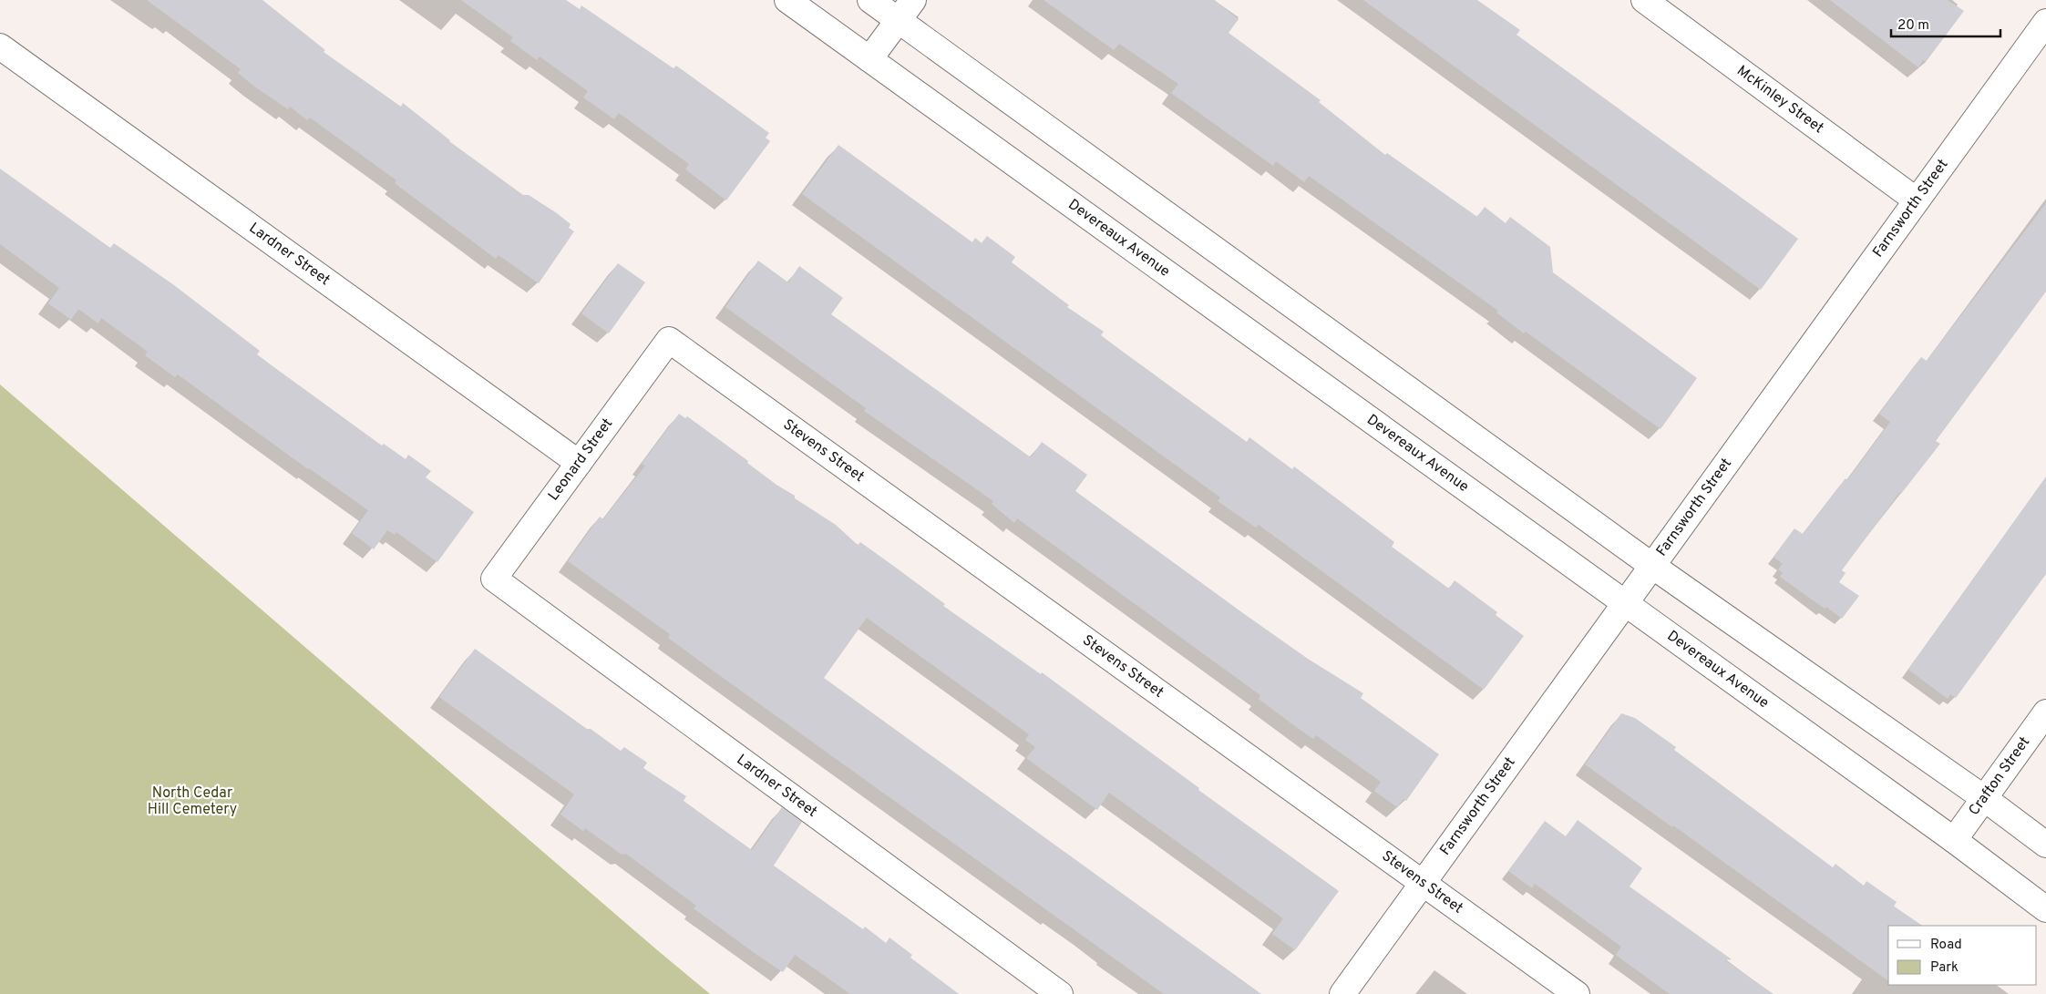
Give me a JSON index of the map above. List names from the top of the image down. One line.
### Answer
{"streets":{"street":["McKinley Street","Farnsworth Street","Devereaux Avenue","Lardner Street","Stevens Street","Leonard Street","Crafton Street"]},"crossings":[["McKinley Street","Farnsworth Street"],["Farnsworth Street","Devereaux Avenue"],["Farnsworth Street","Stevens Street"],["Devereaux Avenue","Crafton Street"],["Lardner Street","Leonard Street"],["Stevens Street","Leonard Street"]],"parks":["North Cedar Hill Cemetery"],"legend":["Road","Park"],"scale_bar":"20 m"}
